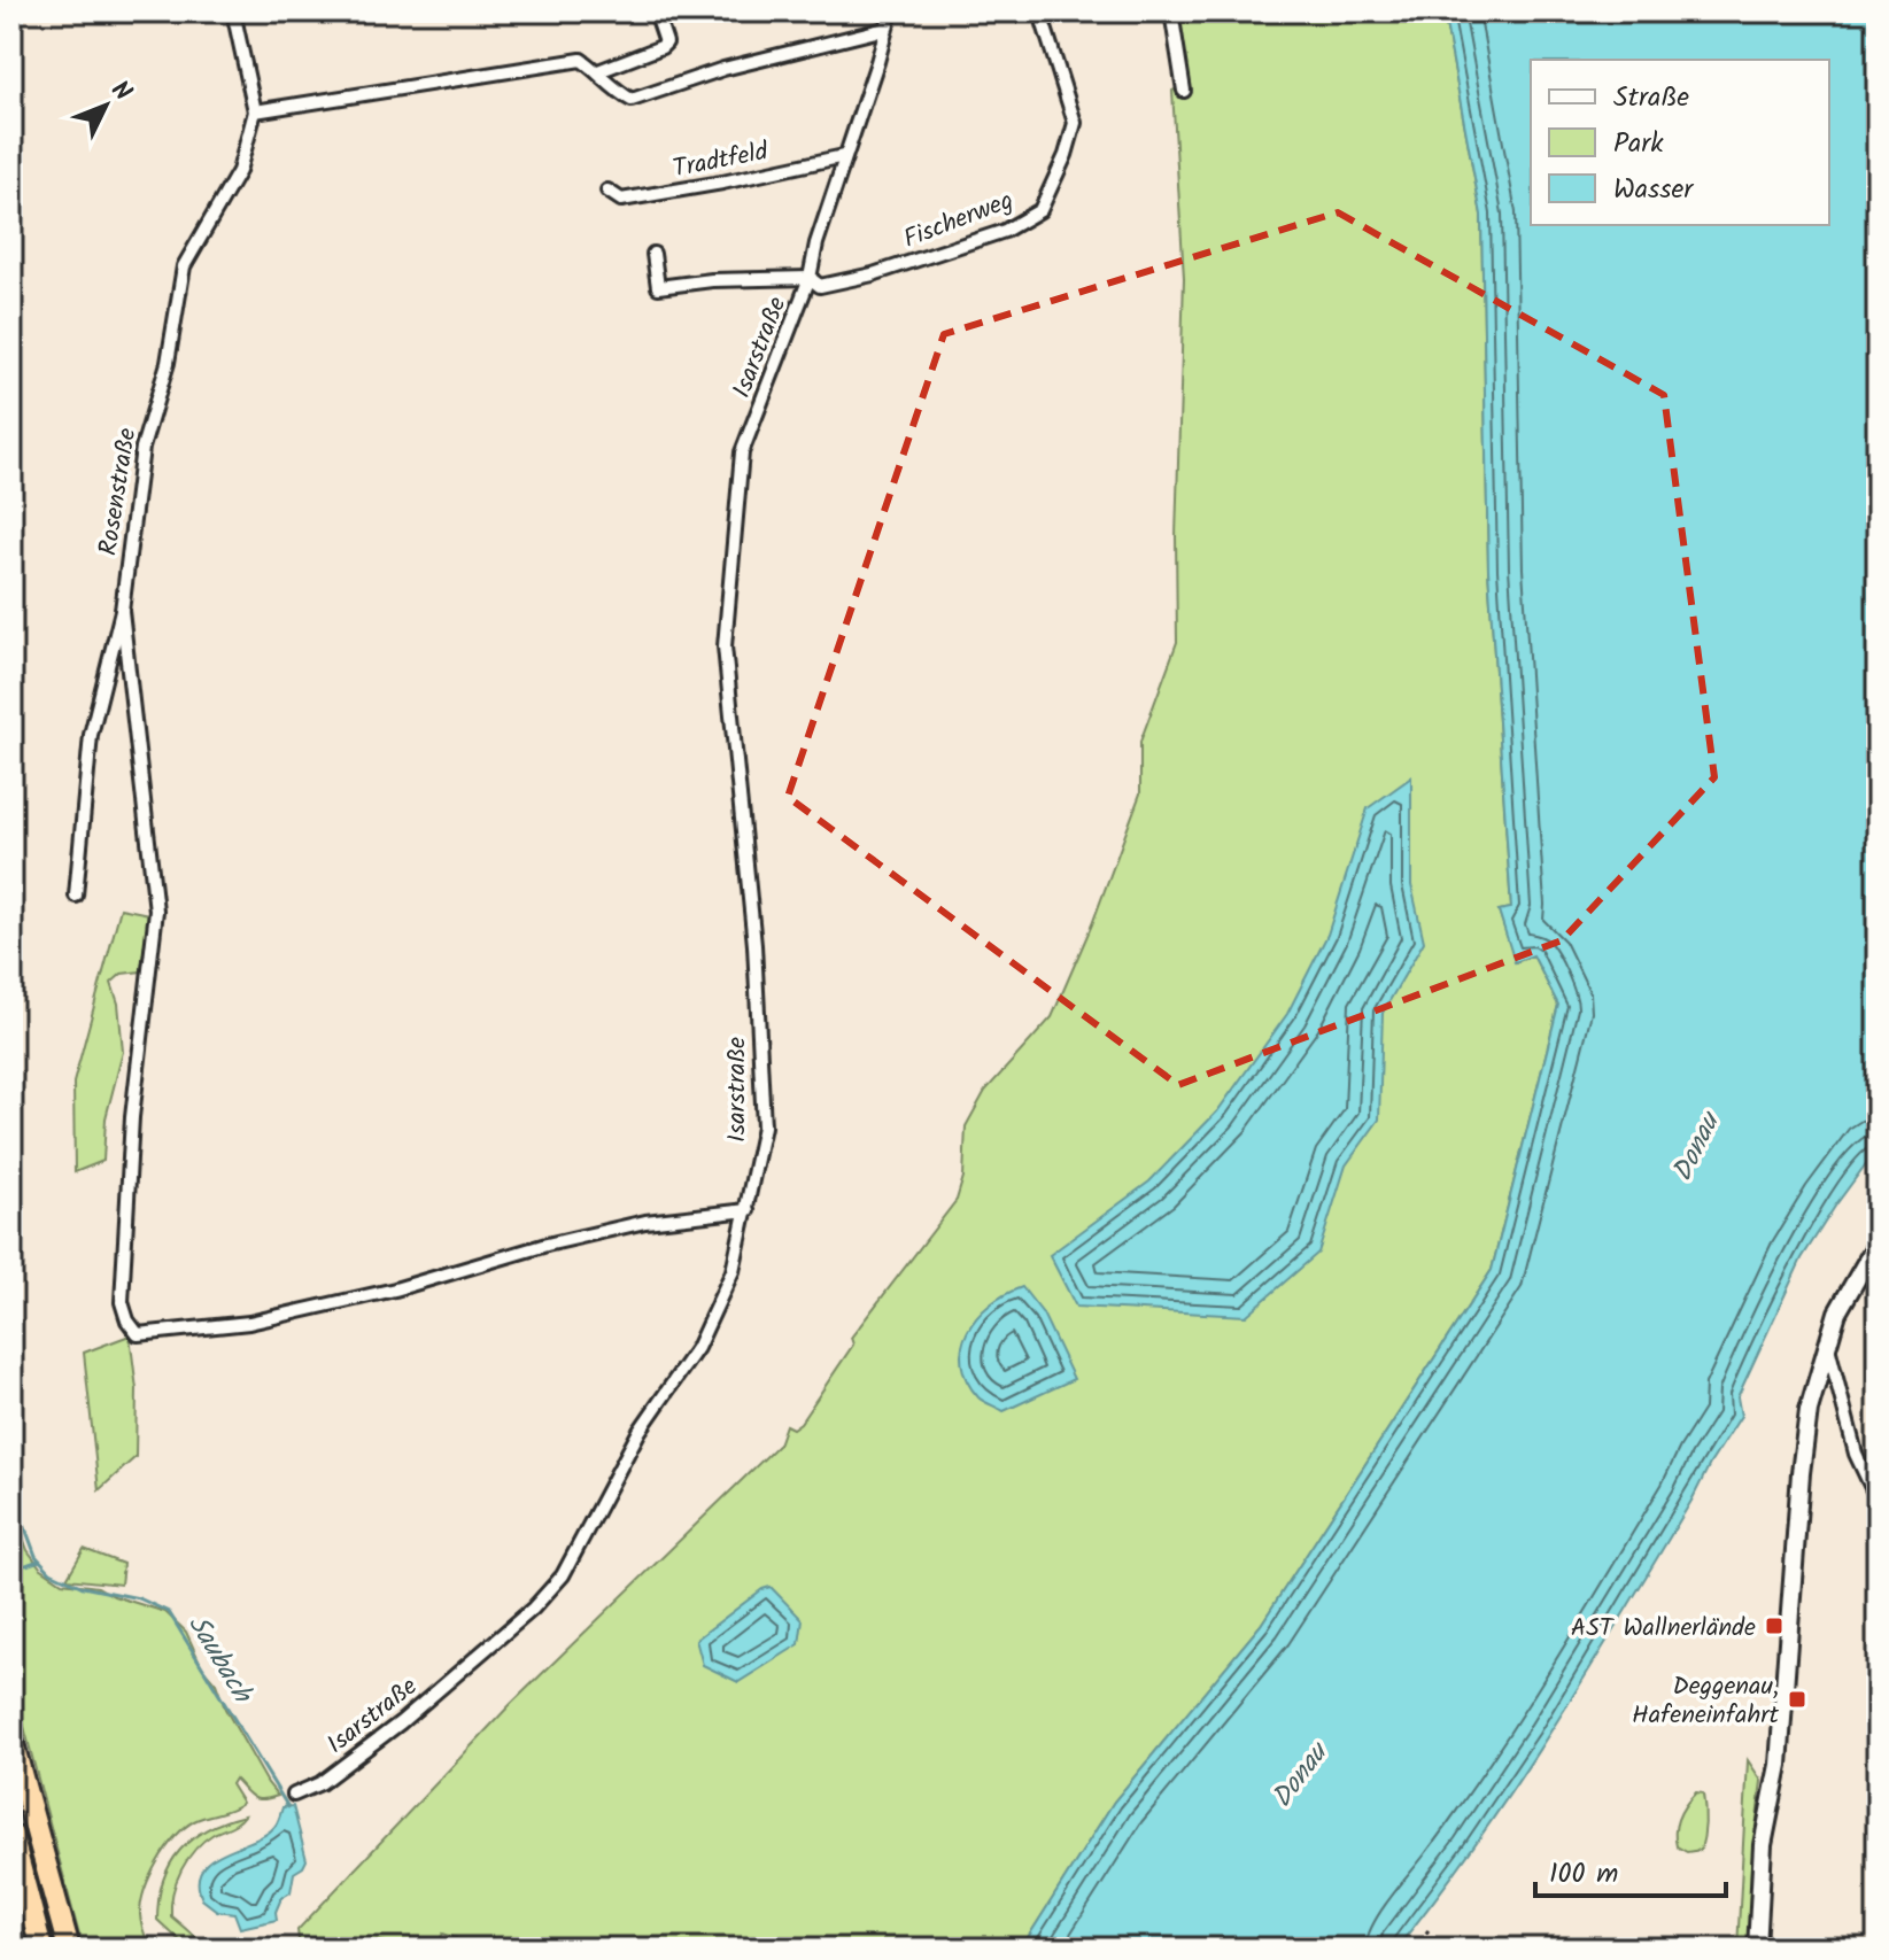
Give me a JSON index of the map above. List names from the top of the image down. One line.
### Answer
{"streets":{"street":["Tradtfeld","Fischerweg","Isarstraße","Rosenstraße"]},"crossings":[["Tradtfeld","Isarstraße"],["Fischerweg","Isarstraße"]],"water":["Donau","Saubach"],"places":{"transit":["AST Wallnerlände","Deggenau, Hafeneinfahrt"]},"legend":["Straße","Park","Wasser"],"scale_bar":"100 m","north":"top right"}
